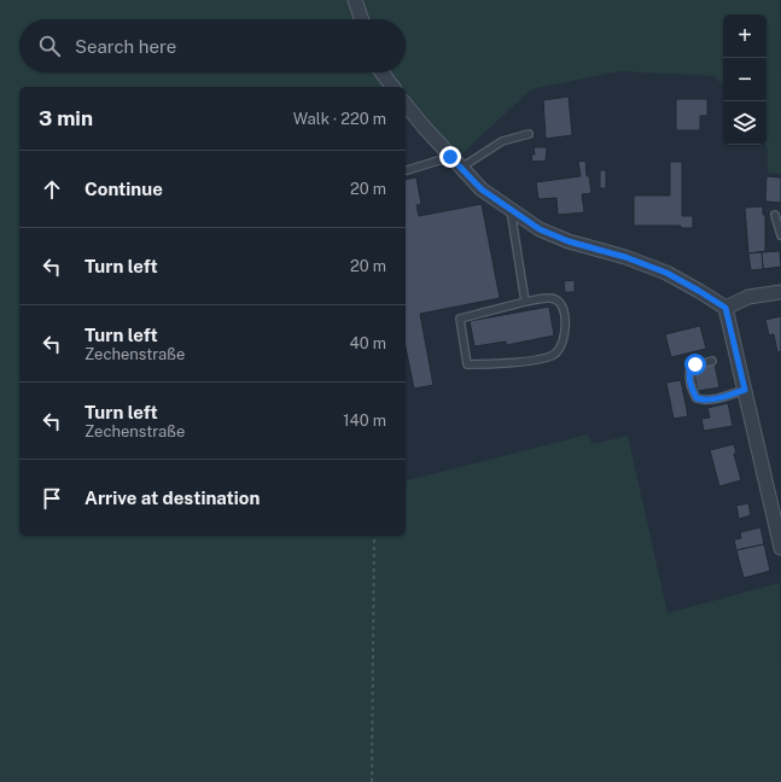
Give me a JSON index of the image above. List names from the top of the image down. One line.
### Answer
{"page":{"map_buttons":["+","−"],"search":"Search here","heading":["3 min","Walk · 220 m"],"list":[["Continue","20 m"],["Turn left","20 m"],["Turn left","Zechenstraße","40 m"],["Turn left","Zechenstraße","140 m"],"Arrive at destination"]}}
